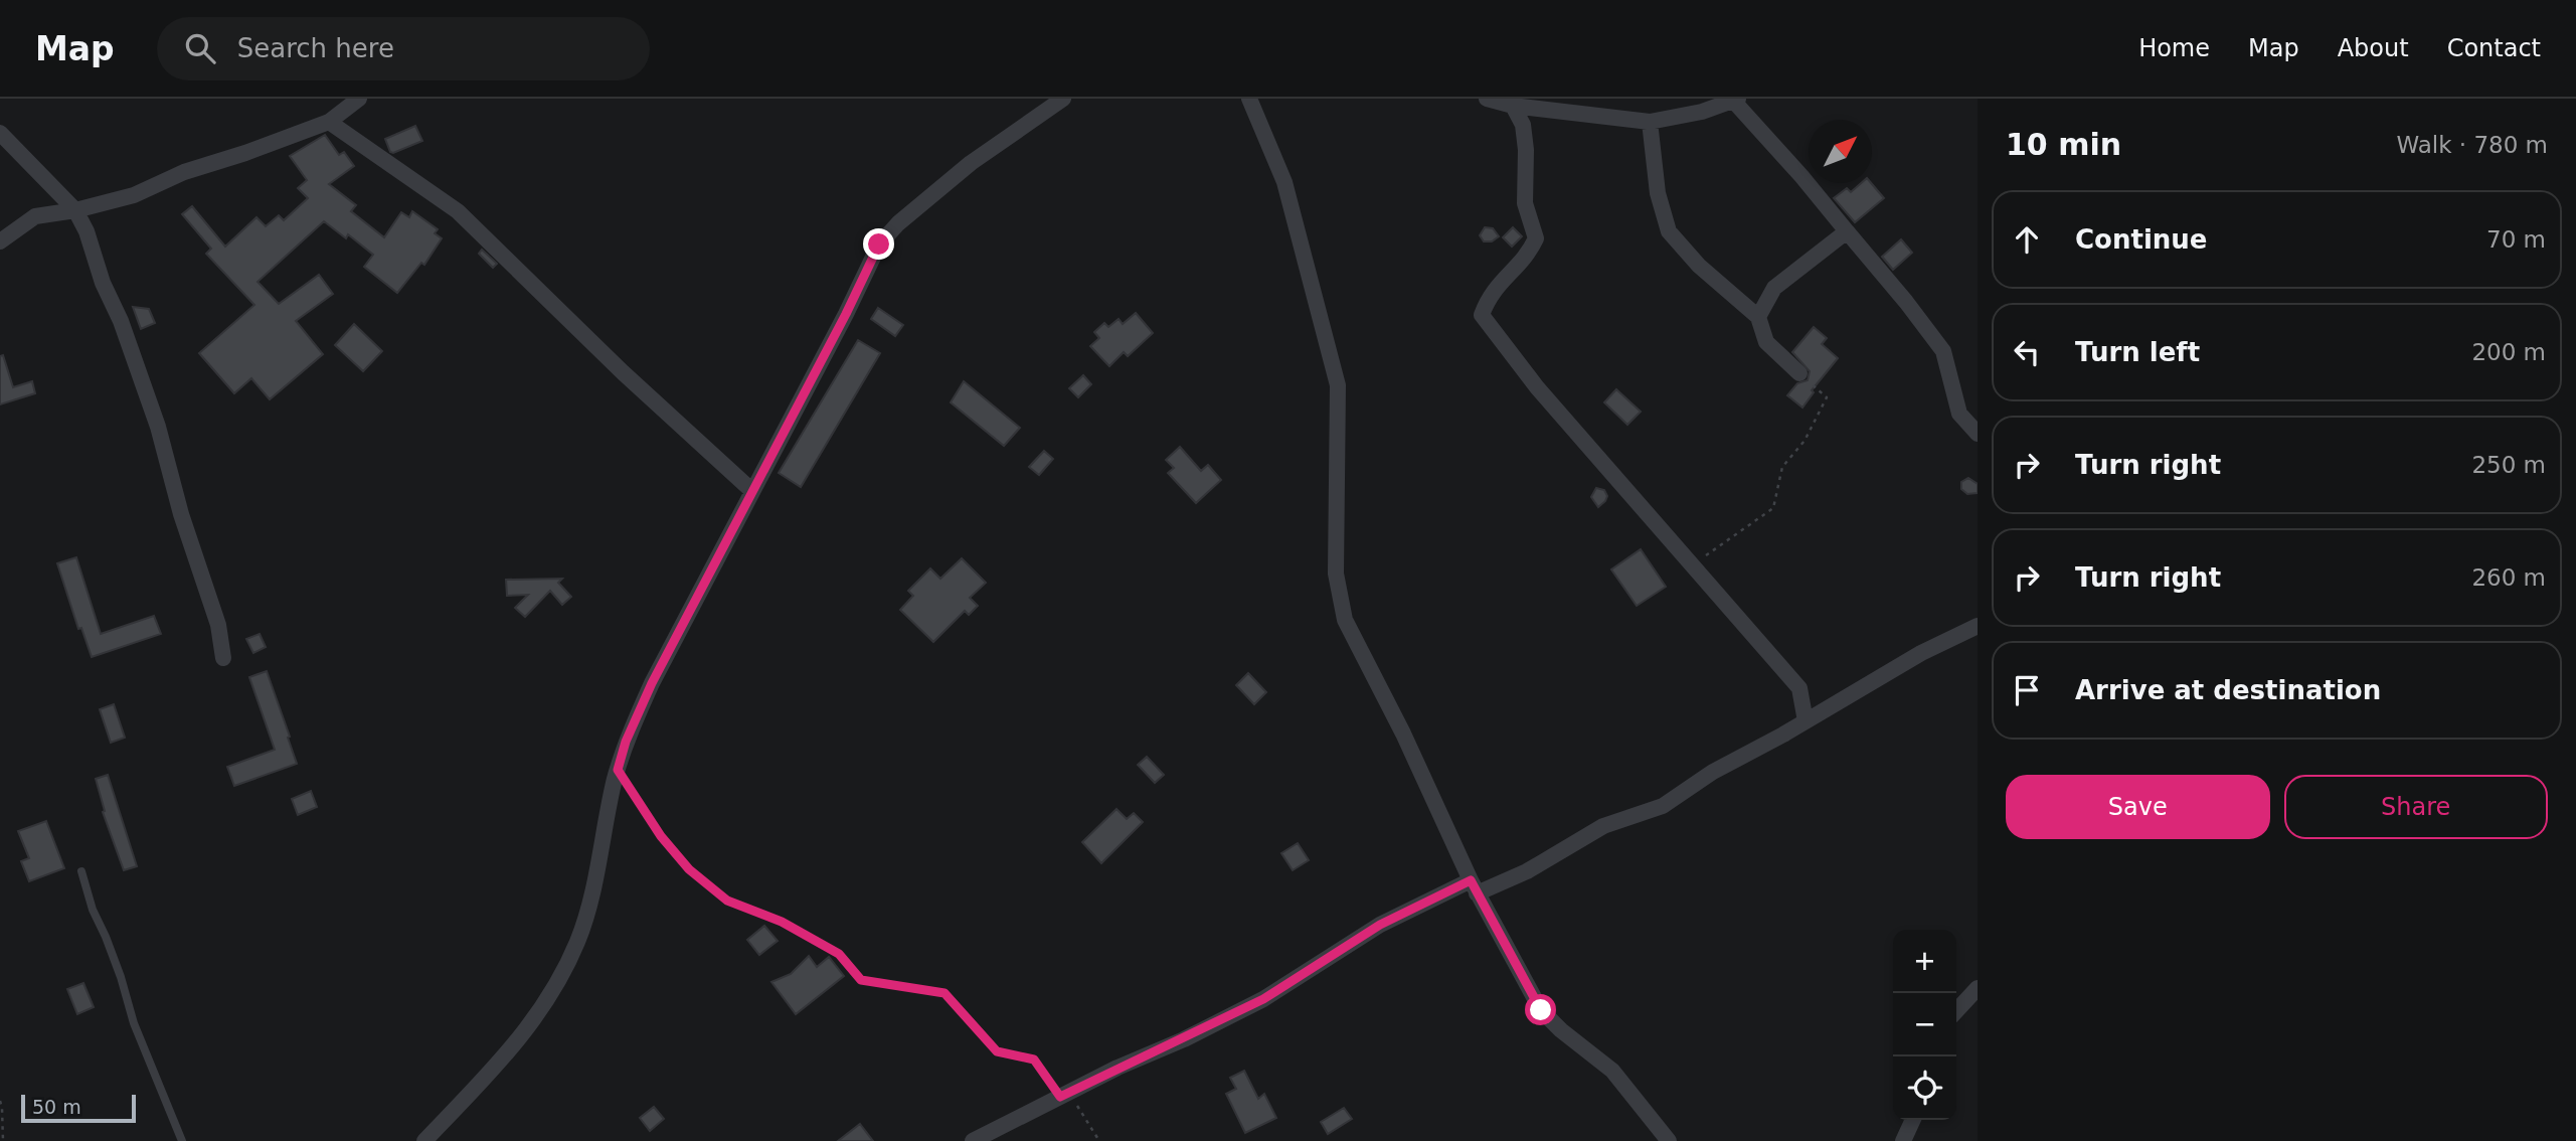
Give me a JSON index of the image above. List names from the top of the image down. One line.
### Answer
{"scale_bar":"50 m","north":"top right","page":{"header":"Map","search":"Search here","nav":["Home","Map","About","Contact"],"heading":["10 min","Walk · 780 m"],"list":[["Continue","70 m"],["Turn left","200 m"],["Turn right","250 m"],["Turn right","260 m"],"Arrive at destination"],"buttons":["Save","Share"],"map_buttons":["+","−"],"scale":"50 m"}}
